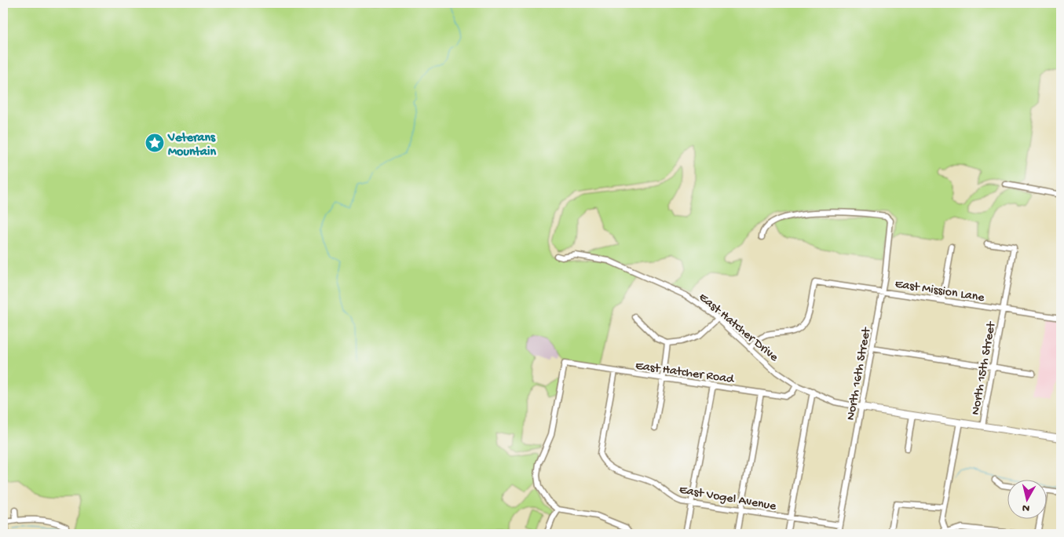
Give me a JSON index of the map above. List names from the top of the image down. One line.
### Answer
{"streets":{"street":["East Mission Lane","East Hatcher Drive","North 15th Street","East Hatcher Road","North 16th Street","East Vogel Avenue"]},"crossings":[["East Mission Lane","East Hatcher Drive"],["East Mission Lane","North 15th Street"],["East Mission Lane","North 16th Street"],["East Hatcher Drive","East Hatcher Road"],["East Hatcher Drive","North 16th Street"],["East Hatcher Road","East Vogel Avenue"],["North 16th Street","East Vogel Avenue"]],"places":{"place":["Veterans Mountain"]},"north":"bottom"}
